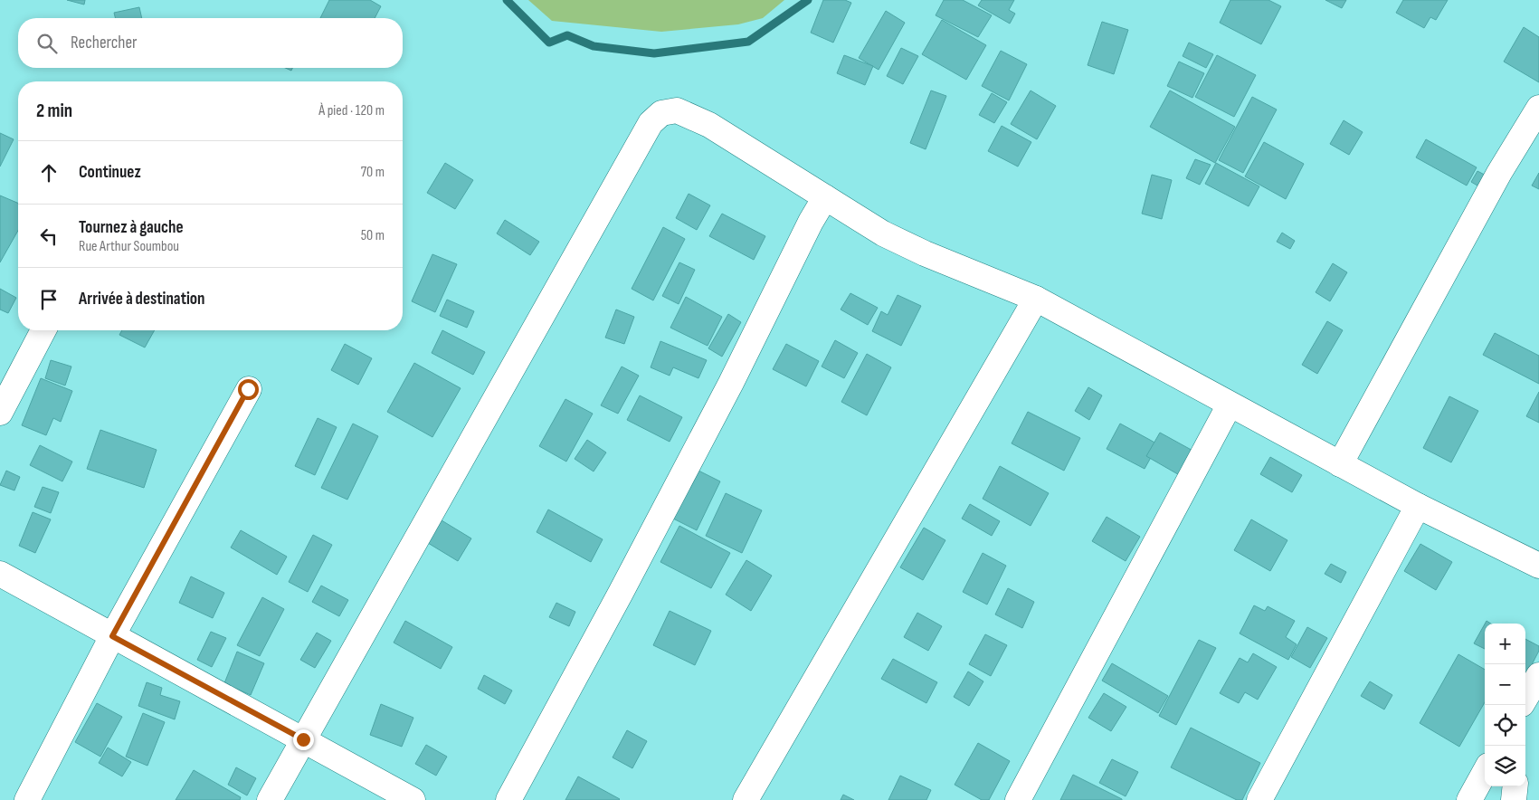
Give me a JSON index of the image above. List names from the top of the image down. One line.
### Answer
{"page":{"search":"Rechercher","heading":["2 min","À pied · 120 m"],"list":[["Continuez","70 m"],["Tournez à gauche","Rue Arthur Soumbou","50 m"],"Arrivée à destination"],"map_buttons":["+","−"]}}
